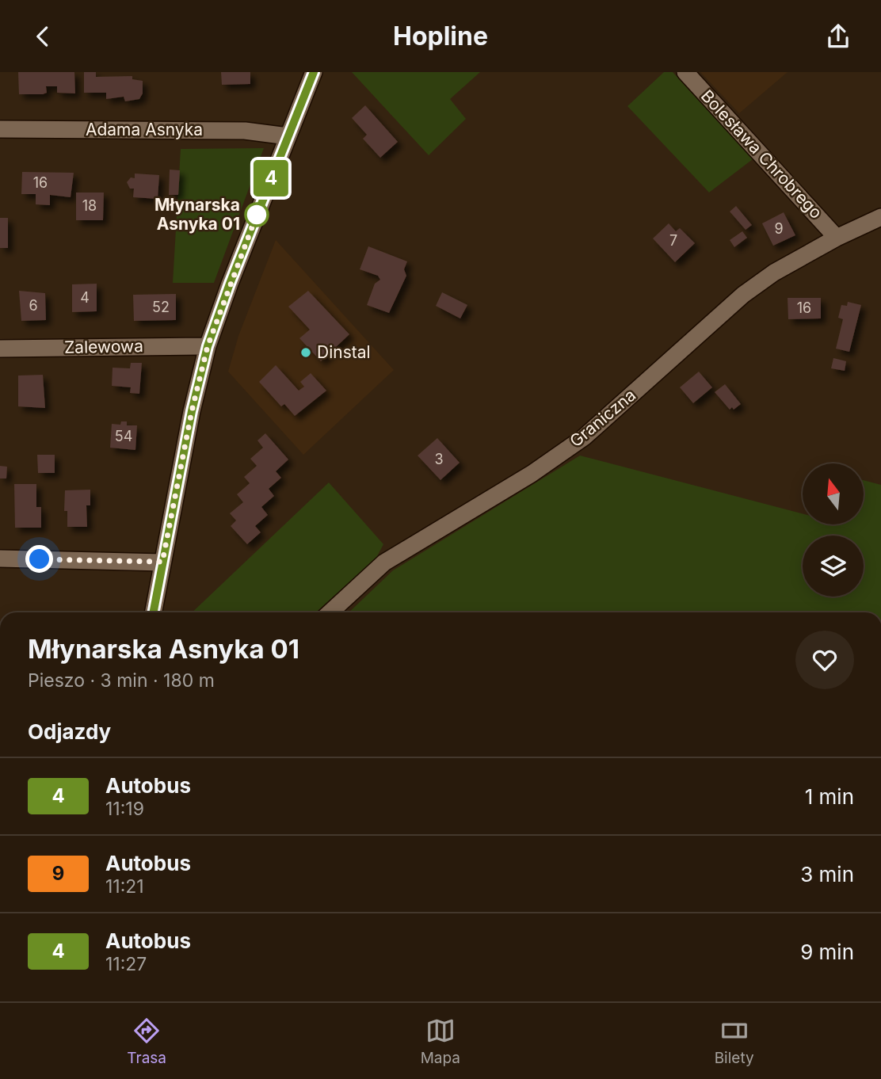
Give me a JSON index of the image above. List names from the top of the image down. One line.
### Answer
{"streets":{"street":["Adama Asnyka","Bolesława Chrobrego","Zalewowa","Graniczna"]},"crossings":[["Bolesława Chrobrego","Graniczna"]],"places":["Młynarska Asnyka 01","Dinstal"],"lines":["bus line 4"],"house_numbers":["16","18","9","7","4","6","52","16","54","3"],"north":"top","page":{"header":"Hopline","on_map":"4","heading":[["Młynarska Asnyka 01","Pieszo · 3 min · 180 m"],"Odjazdy"],"list":[{"mark":"4","name":"Autobus","note":"11:19","value":"1 min"},{"mark":"9","name":"Autobus","note":"11:21","value":"3 min"},{"mark":"4","name":"Autobus","note":"11:27","value":"9 min"}],"tabs":["Trasa","Mapa","Bilety"]}}
